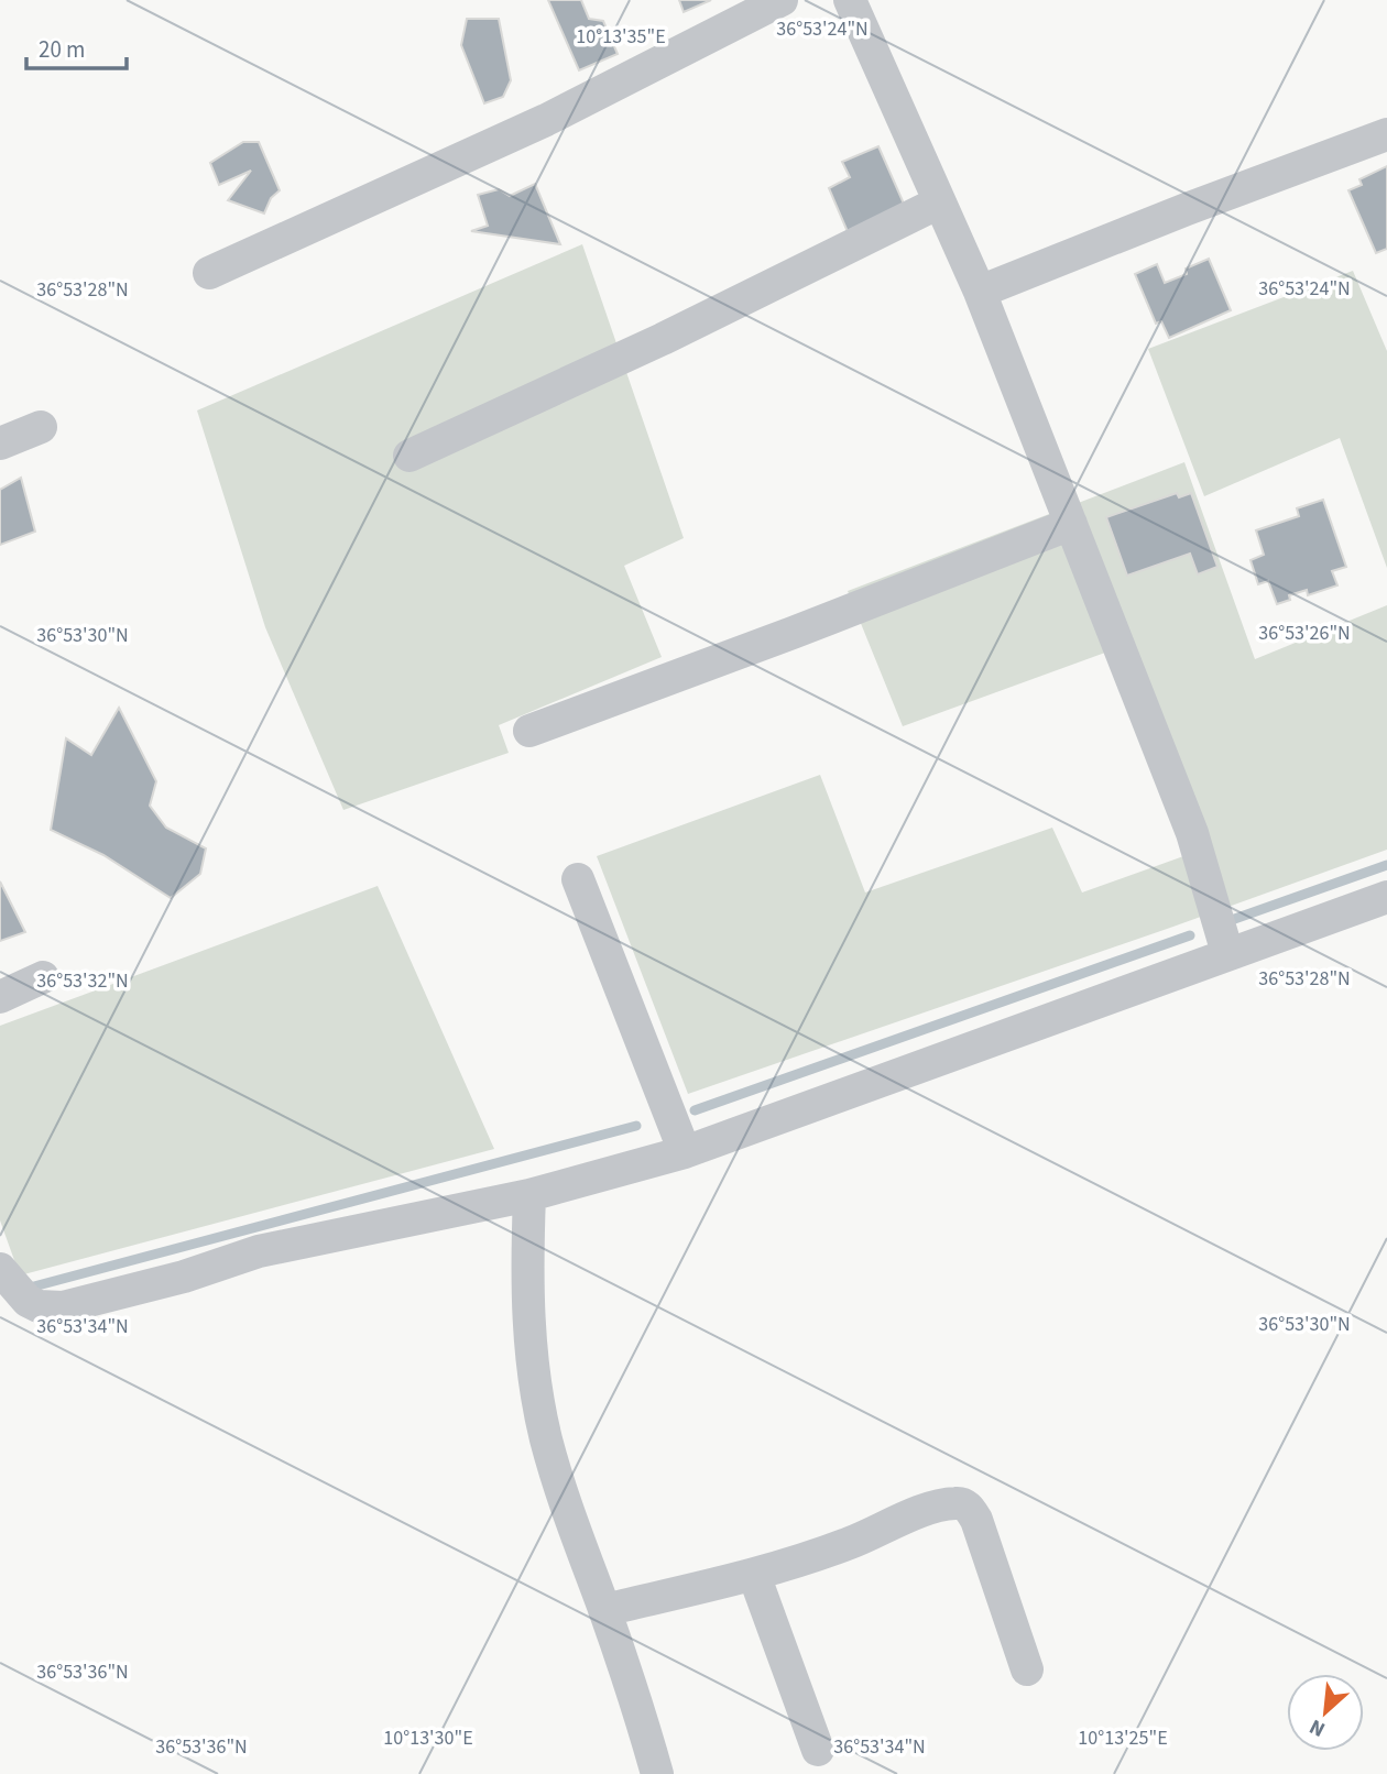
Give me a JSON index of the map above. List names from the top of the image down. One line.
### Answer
{"scale_bar":"20 m","north":"bottom left","coordinates":["36°53'24\"N","10°13'35\"E","36°53'28\"N","36°53'26\"N","36°53'30\"N","36°53'32\"N","36°53'34\"N","36°53'36\"N","10°13'30\"E","10°13'25\"E"]}
